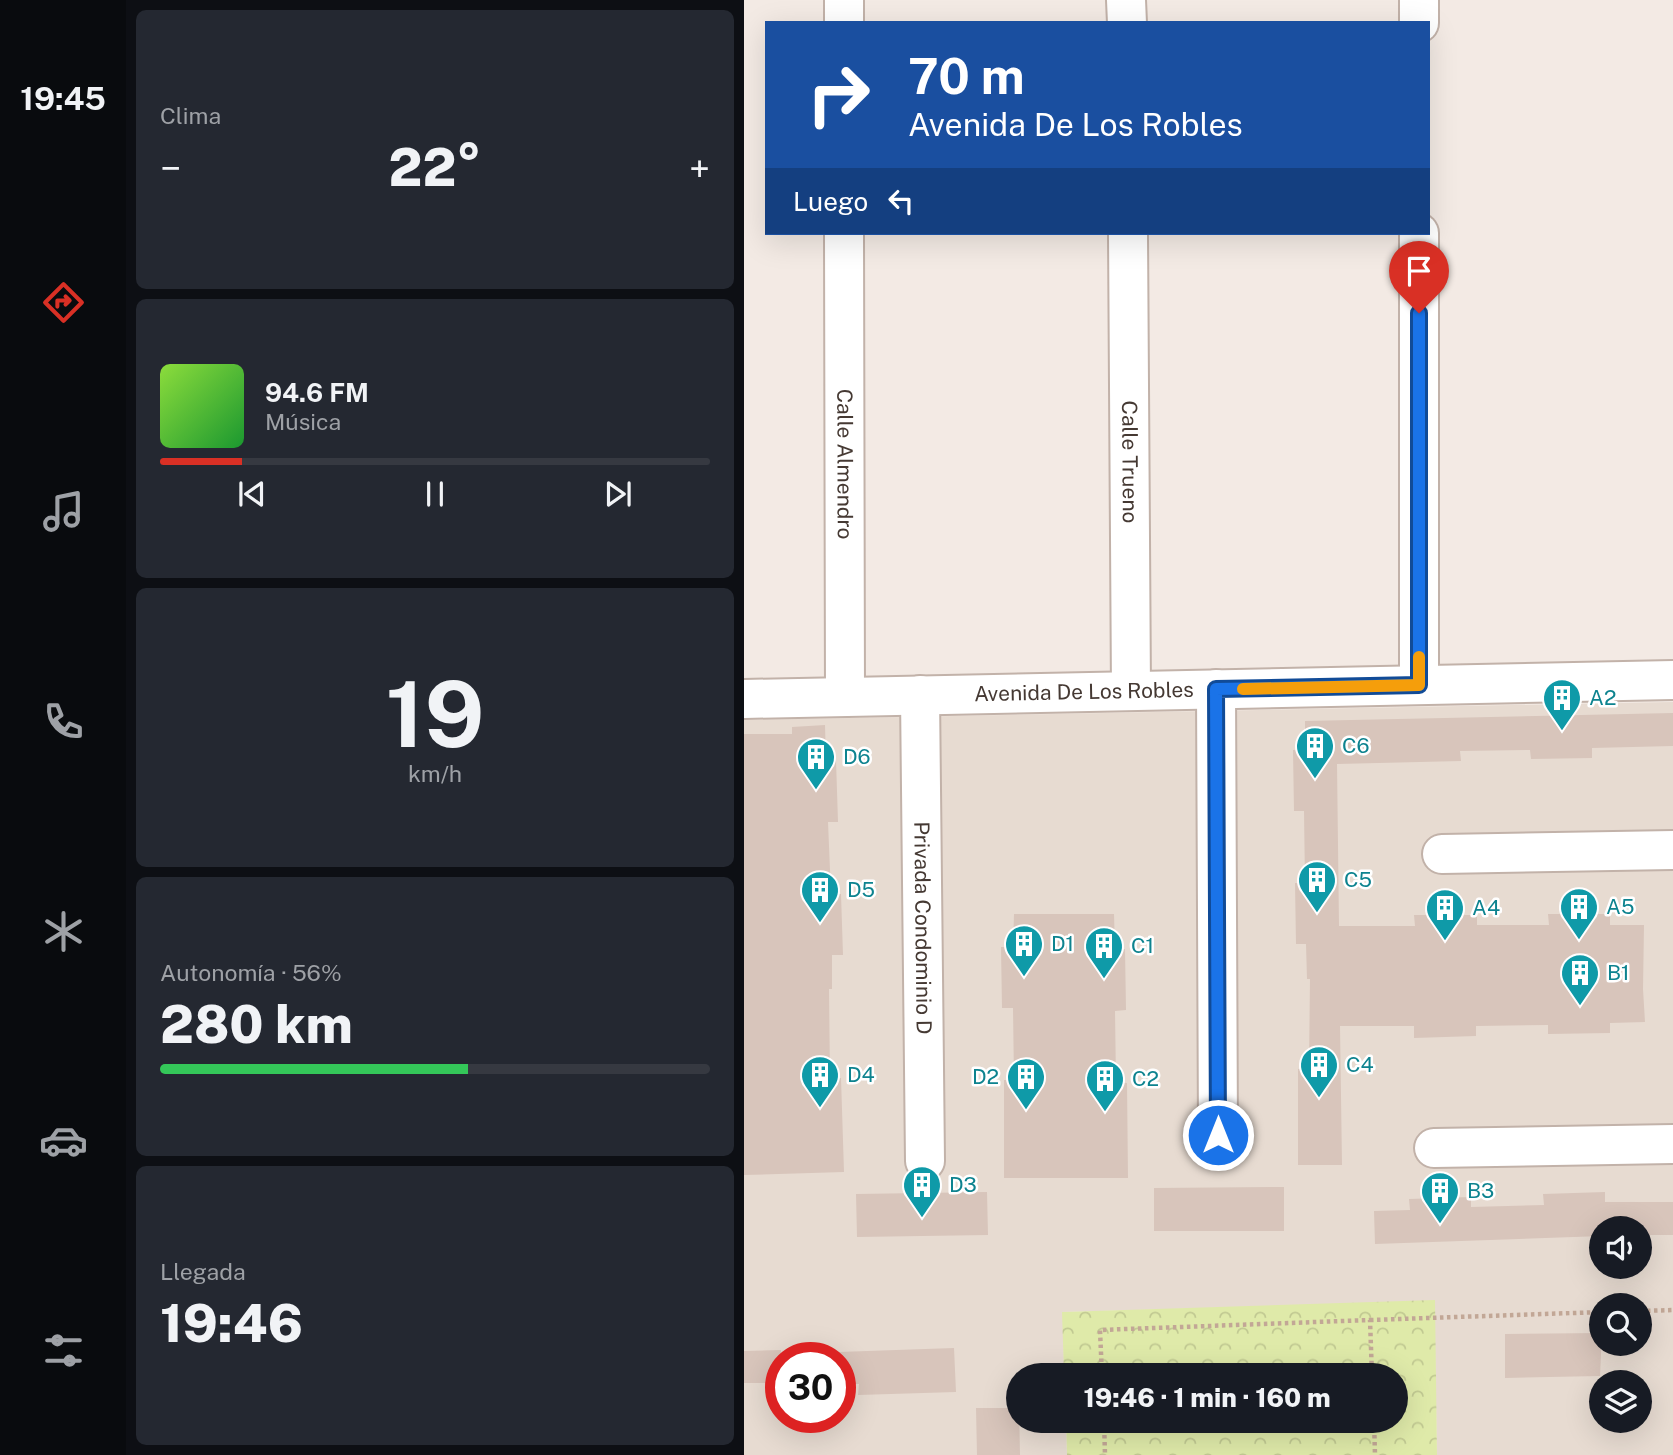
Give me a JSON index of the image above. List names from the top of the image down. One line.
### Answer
{"streets":{"street":["Calle Trueno","Calle Almendro","Avenida De Los Robles","Privada Condominio D"]},"crossings":[["Calle Trueno","Avenida De Los Robles"],["Calle Almendro","Avenida De Los Robles"],["Avenida De Los Robles","Privada Condominio D"]],"places":{"building":["A2","C6","D6","C5","D5","A5","A4","D1","C1","B1","C4","D4","D2","C2","D3","B3"]},"page":{"tabs":"19:45","tile":["Clima",["19","km/h"],["Autonomía · 56%","280 km"],["Llegada","19:46"]],"turn":["70 m","Avenida De Los Robles"],"heat":["−","22°","+"],"then":"Luego","song":["94.6 FM","Música"],"limit":"30","trip":"19:46 · 1 min · 160 m"}}
